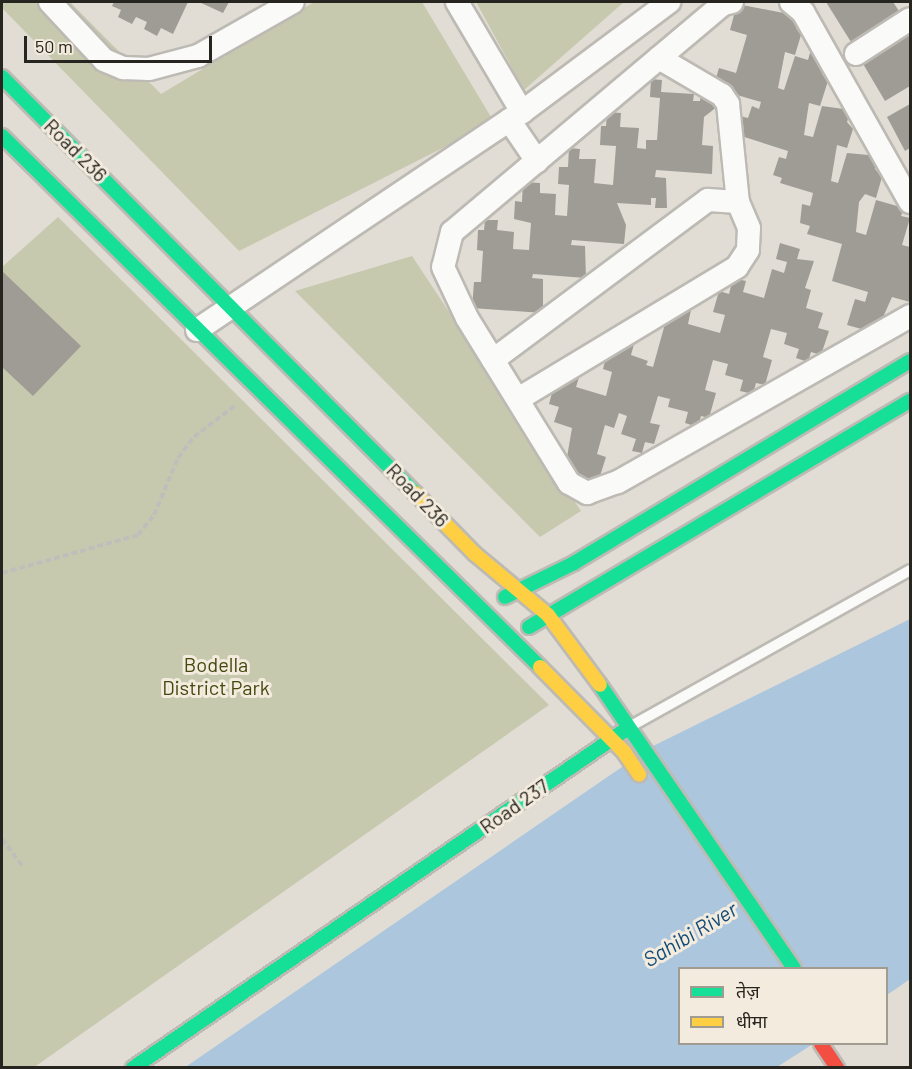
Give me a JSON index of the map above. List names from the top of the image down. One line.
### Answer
{"streets":{"street":["Road 236","Road 237"]},"crossings":[["Road 236","Road 237"]],"water":["Sahibi River"],"parks":["Bodella District Park"],"legend":["तेज़","धीमा"],"scale_bar":"50 m"}
